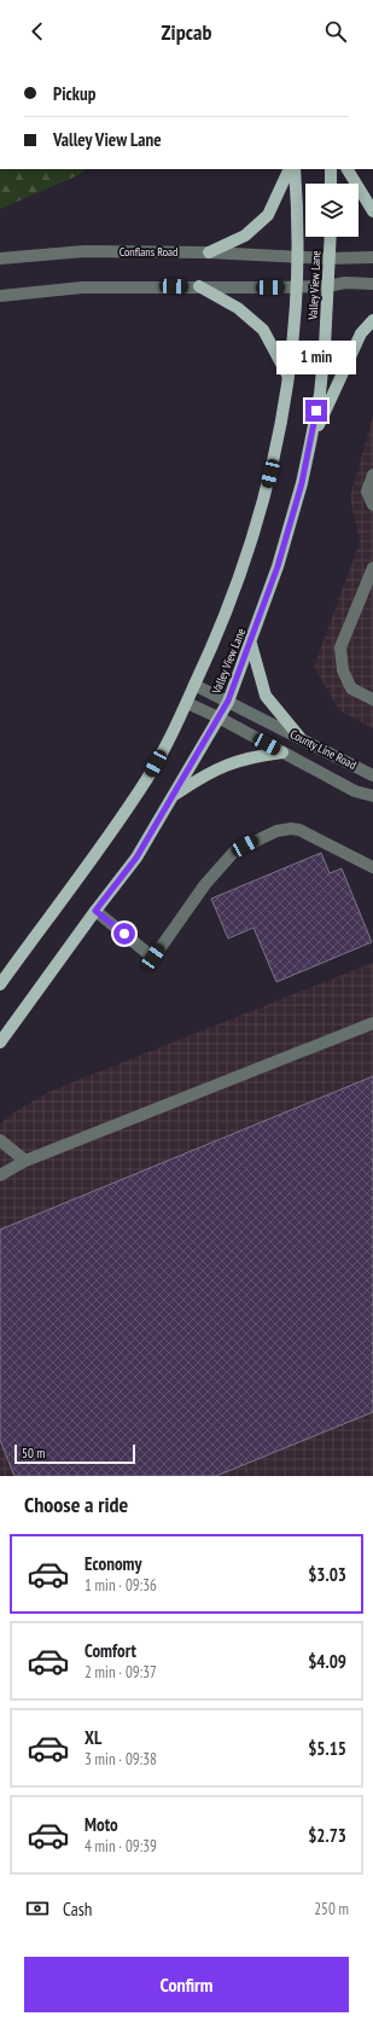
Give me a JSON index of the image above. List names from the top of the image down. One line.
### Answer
{"streets":{"main road":["Valley View Lane"],"street":["Conflans Road","County Line Road"]},"crossings":[["Conflans Road","Valley View Lane"],["Valley View Lane","County Line Road"]],"scale_bar":"50 m","page":{"header":"Zipcab","banner":["Pickup","Valley View Lane"],"bubble":"1 min","scale":"50 m","heading":"Choose a ride","list":[{"name":"Economy","note":"1 min · 09:36","value":"$3.03"},{"name":"Comfort","note":"2 min · 09:37","value":"$4.09"},{"name":"XL","note":"3 min · 09:38","value":"$5.15"},{"name":"Moto","note":"4 min · 09:39","value":"$2.73"}],"pay":["Cash","250 m"],"buttons":"Confirm"}}
